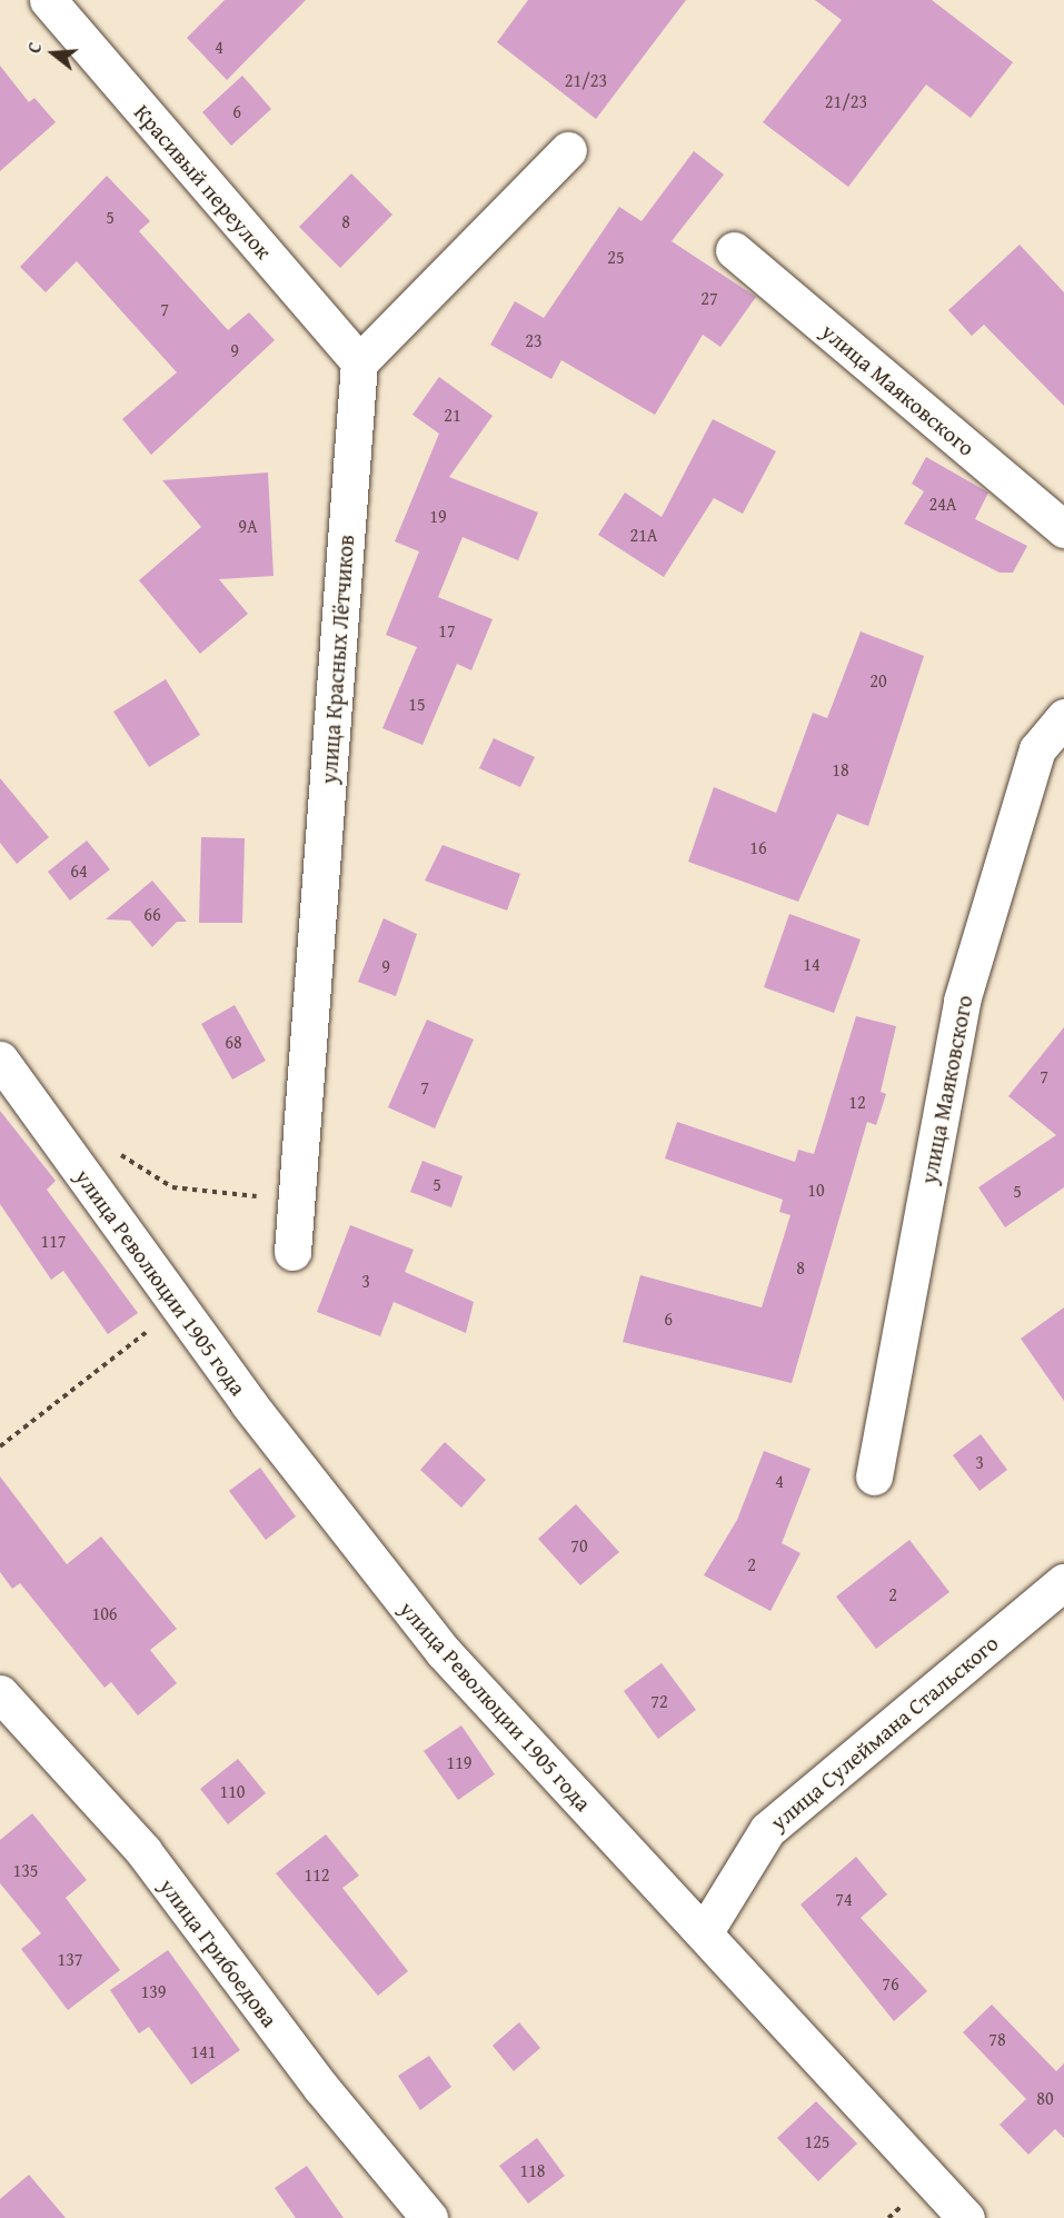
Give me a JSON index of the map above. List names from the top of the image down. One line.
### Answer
{"streets":{"street":["Красивый переулок","улица Маяковского","улица Красных Лётчиков","улица Революции 1905 года","улица Сулеймана Стальского","улица Грибоедова"]},"crossings":[["Красивый переулок","улица Красных Лётчиков"],["улица Революции 1905 года","улица Сулеймана Стальского"]],"house_numbers":["4","21/23","21/23","6","5","8","25","27","7","23","9","21","24А","19","9А","21А","17","20","15","18","16","64","66","14","9","68","7","7","12","5","10","5","117","8","3","6","3","4","70","2","2","106","72","119","110","135","112","74","137","76","139","78","141","80","125","118"],"north":"left"}
